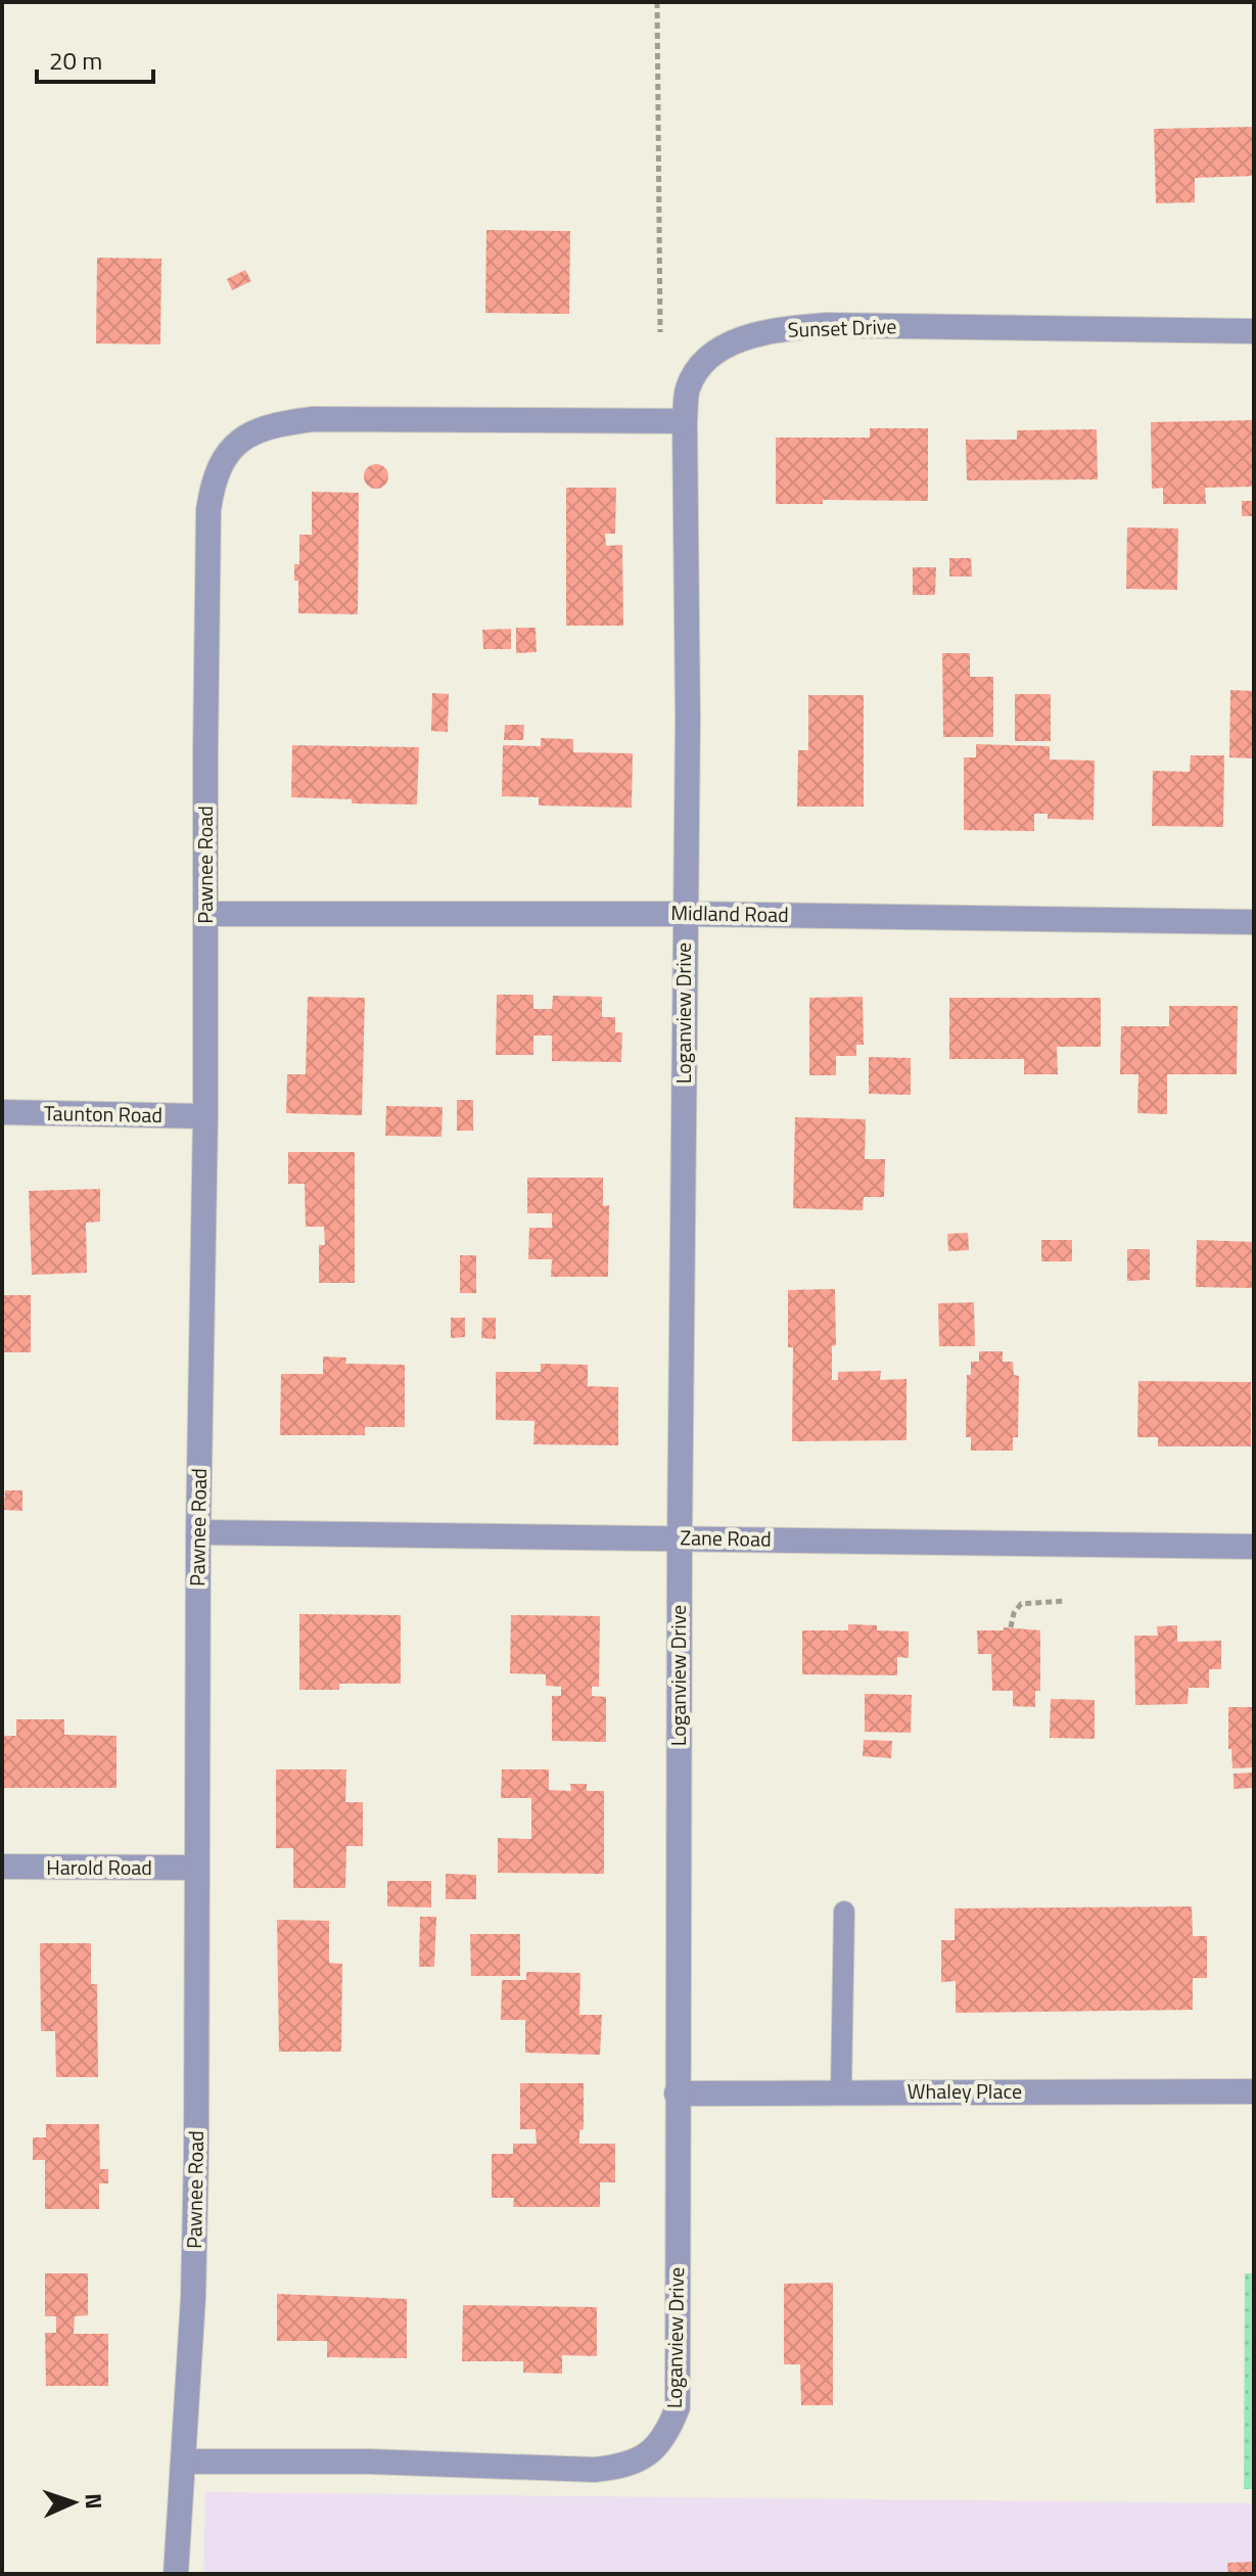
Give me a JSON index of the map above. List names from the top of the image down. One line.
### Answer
{"streets":{"street":["Sunset Drive","Pawnee Road","Midland Road","Loganview Drive","Taunton Road","Zane Road","Harold Road","Whaley Place"]},"crossings":[["Sunset Drive","Pawnee Road"],["Sunset Drive","Loganview Drive"],["Pawnee Road","Midland Road"],["Pawnee Road","Loganview Drive"],["Pawnee Road","Taunton Road"],["Pawnee Road","Zane Road"],["Pawnee Road","Harold Road"],["Midland Road","Loganview Drive"],["Loganview Drive","Zane Road"],["Loganview Drive","Whaley Place"]],"scale_bar":"20 m","north":"right"}
